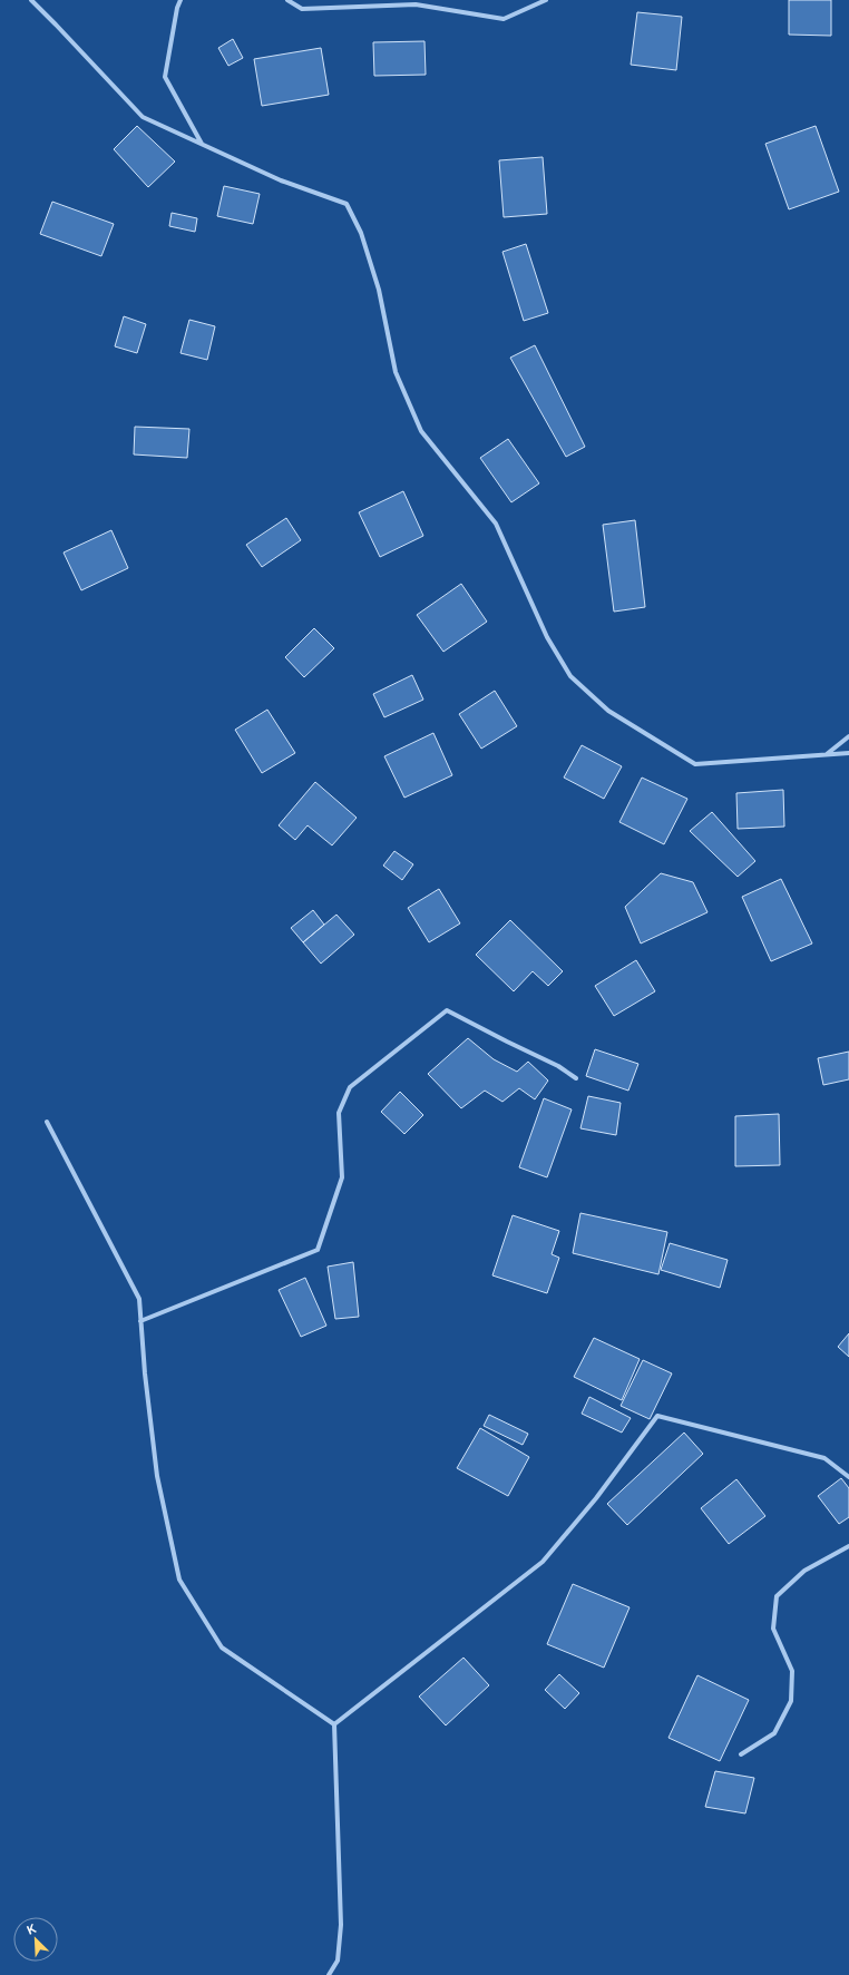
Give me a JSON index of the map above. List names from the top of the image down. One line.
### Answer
{"north":"top left"}
